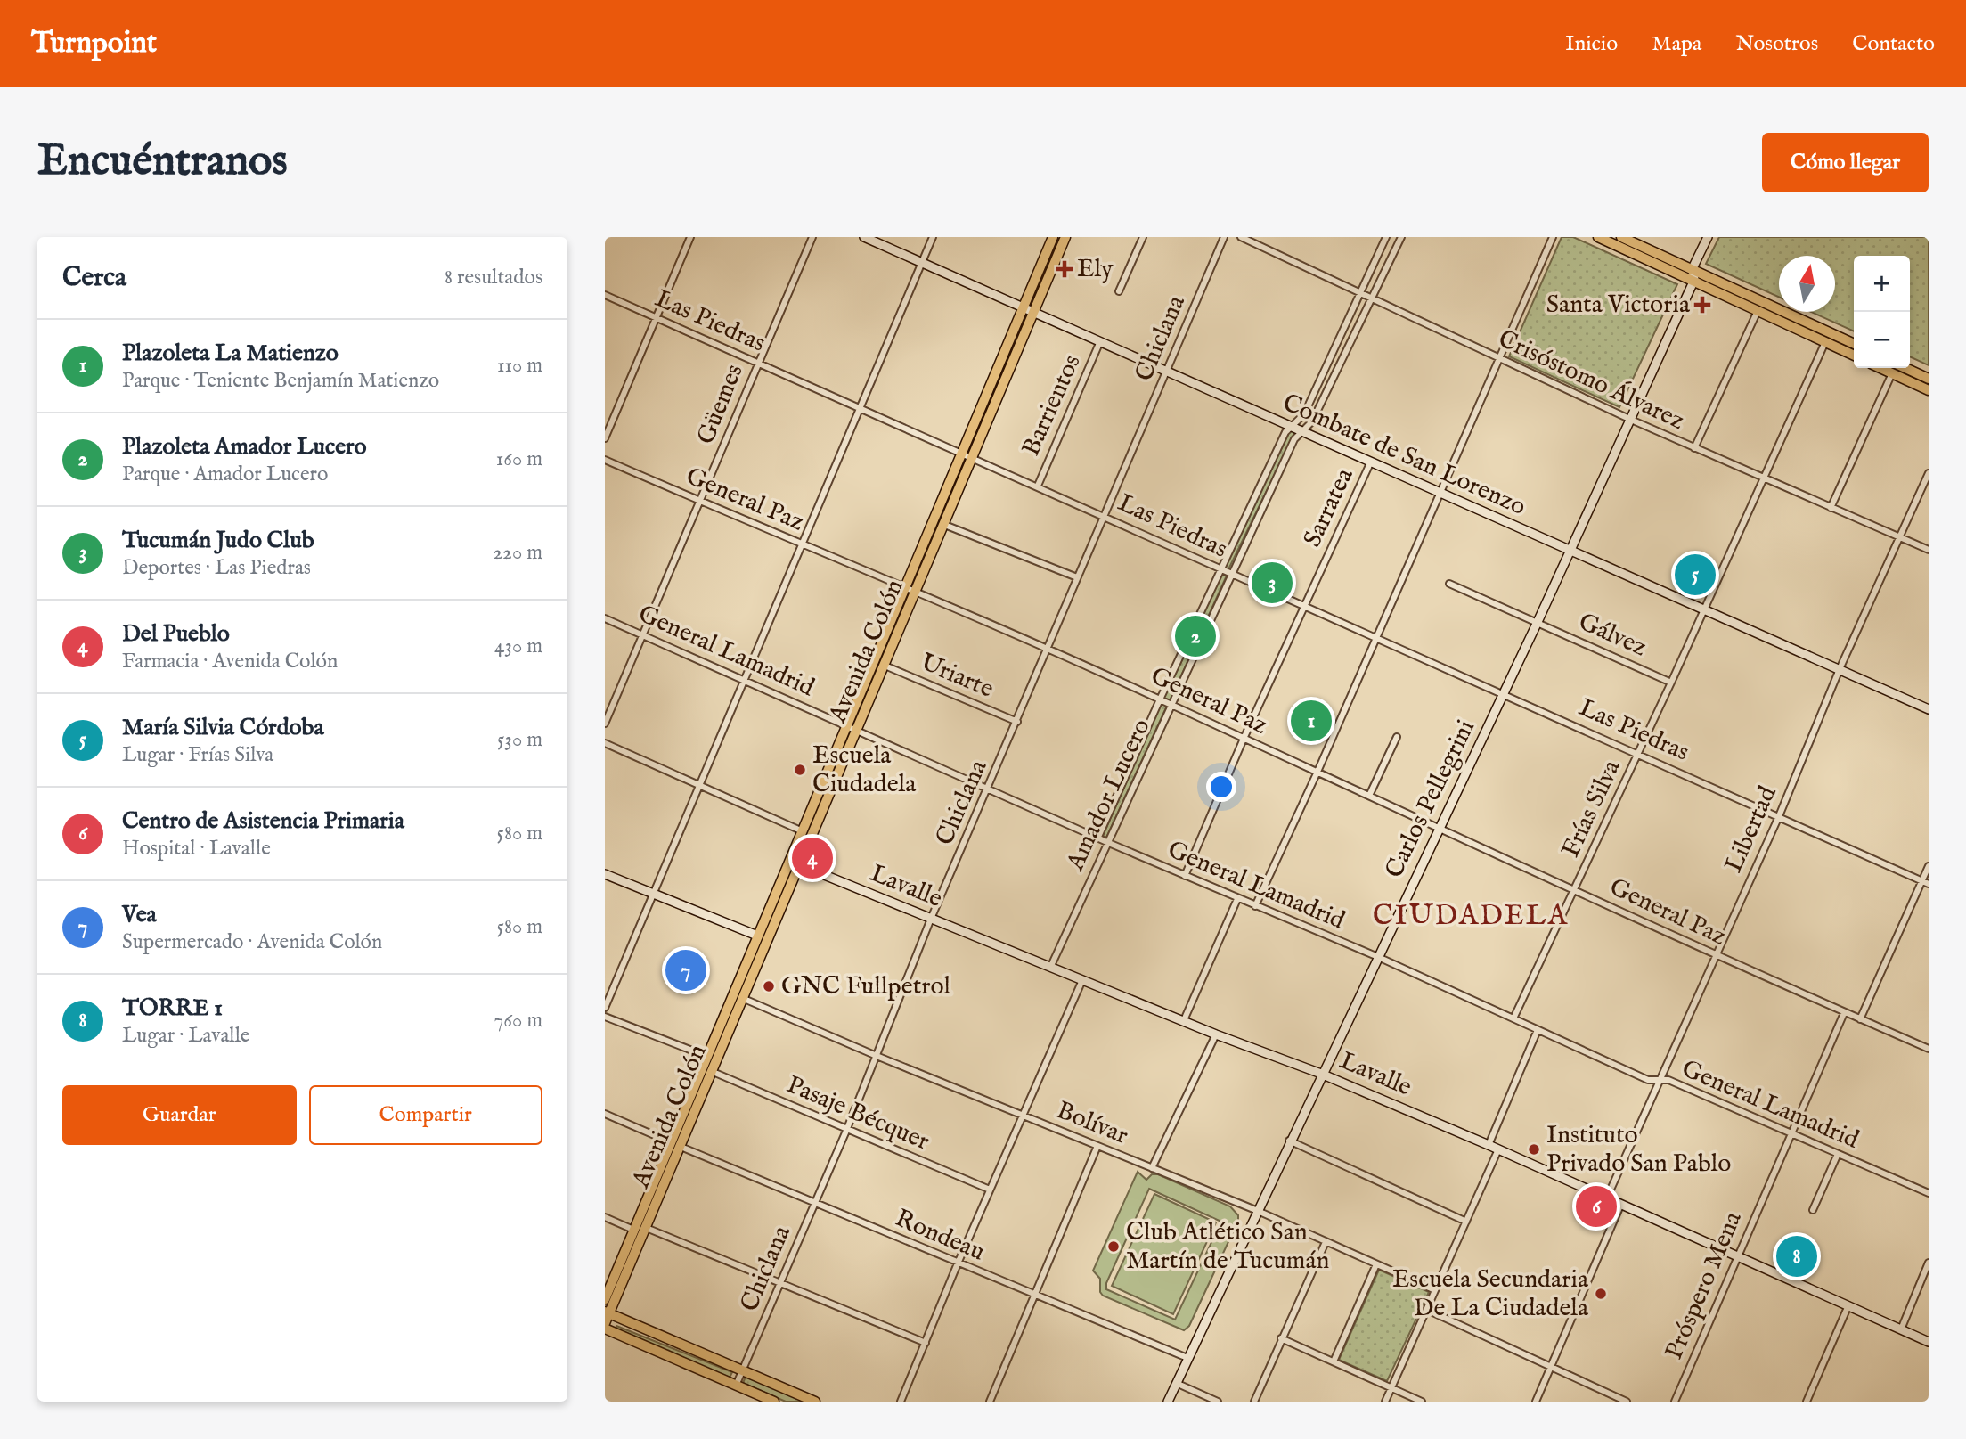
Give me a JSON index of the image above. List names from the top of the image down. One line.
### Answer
{"streets":{"main road":["Avenida Colón"],"street":["Las Piedras","Chiclana","Crisóstomo Álvarez","Güemes","Barrientos","Combate de San Lorenzo","General Paz","Sarratea","Gálvez","General Lamadrid","Uriarte","Amador Lucero","Carlos Pellegrini","Frías Silva","Libertad","Lavalle","Pasaje Bécquer","Bolívar","Rondeau","Próspero Mena"]},"crossings":[["Las Piedras","Chiclana"],["Las Piedras","Güemes"],["Las Piedras","Barrientos"],["Las Piedras","Sarratea"],["Las Piedras","Avenida Colón"],["Las Piedras","Amador Lucero"],["Las Piedras","Carlos Pellegrini"],["Las Piedras","Frías Silva"],["Las Piedras","Libertad"],["Chiclana","Combate de San Lorenzo"],["Chiclana","General Paz"],["Chiclana","General Lamadrid"],["Chiclana","Uriarte"],["Chiclana","Lavalle"],["Chiclana","Pasaje Bécquer"],["Chiclana","Bolívar"],["Chiclana","Rondeau"],["Crisóstomo Álvarez","Amador Lucero"],["Crisóstomo Álvarez","Carlos Pellegrini"],["Crisóstomo Álvarez","Frías Silva"],["Crisóstomo Álvarez","Libertad"],["Güemes","General Paz"],["Güemes","General Lamadrid"],["Barrientos","Combate de San Lorenzo"],["Combate de San Lorenzo","Sarratea"],["Combate de San Lorenzo","Avenida Colón"],["Combate de San Lorenzo","Amador Lucero"],["Combate de San Lorenzo","Carlos Pellegrini"],["Combate de San Lorenzo","Frías Silva"],["Combate de San Lorenzo","Libertad"],["General Paz","Sarratea"],["General Paz","Avenida Colón"],["General Paz","Amador Lucero"],["General Paz","Carlos Pellegrini"],["General Paz","Frías Silva"],["General Paz","Libertad"],["General Paz","Próspero Mena"],["Sarratea","General Lamadrid"],["Gálvez","Carlos Pellegrini"],["Gálvez","Frías Silva"],["General Lamadrid","Avenida Colón"],["General Lamadrid","Amador Lucero"],["General Lamadrid","Carlos Pellegrini"],["General Lamadrid","Frías Silva"],["General Lamadrid","Libertad"],["General Lamadrid","Próspero Mena"],["Avenida Colón","Uriarte"],["Avenida Colón","Lavalle"],["Avenida Colón","Pasaje Bécquer"],["Avenida Colón","Bolívar"],["Avenida Colón","Rondeau"],["Amador Lucero","Lavalle"],["Carlos Pellegrini","Lavalle"],["Carlos Pellegrini","Bolívar"],["Carlos Pellegrini","Rondeau"],["Libertad","Lavalle"],["Lavalle","Próspero Mena"]],"districts":["CIUDADELA"],"places":{"health":["Ely","Santa Victoria"],"other":["Escuela Ciudadela","GNC Fullpetrol","Instituto Privado San Pablo","Club Atlético San Martín de Tucumán","Escuela Secundaria De La Ciudadela"]},"north":"top","page":{"header":"Turnpoint","nav":["Inicio","Mapa","Nosotros","Contacto"],"buttons":["Cómo llegar",["Guardar","Compartir"]],"title":"Encuéntranos","heading":["Cerca","8 resultados"],"map_buttons":["+","−"],"list":[{"mark":"1","name":"Plazoleta La Matienzo","note":"Parque · Teniente Benjamín Matienzo","value":"110 m"},{"mark":"2","name":"Plazoleta Amador Lucero","note":"Parque · Amador Lucero","value":"160 m"},{"mark":"3","name":"Tucumán Judo Club","note":"Deportes · Las Piedras","value":"220 m"},{"mark":"4","name":"Del Pueblo","note":"Farmacia · Avenida Colón","value":"430 m"},{"mark":"5","name":"María Silvia Córdoba","note":"Lugar · Frías Silva","value":"530 m"},{"mark":"6","name":"Centro de Asistencia Primaria","note":"Hospital · Lavalle","value":"580 m"},{"mark":"7","name":"Vea","note":"Supermercado · Avenida Colón","value":"580 m"},{"mark":"8","name":"TORRE 1","note":"Lugar · Lavalle","value":"760 m"}],"pins":["5","3","2","1","4","7","6","8"]}}
